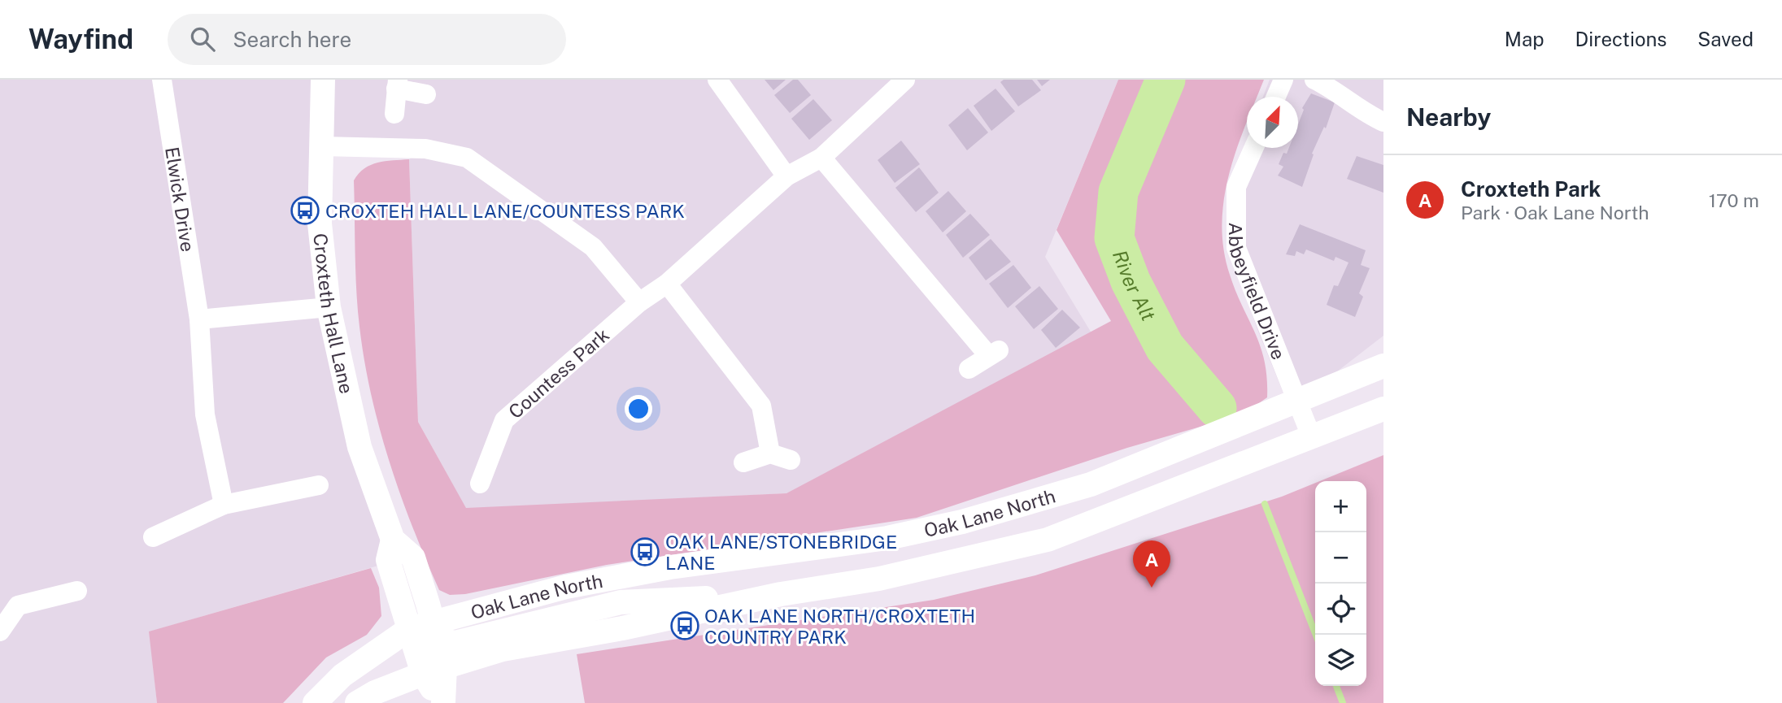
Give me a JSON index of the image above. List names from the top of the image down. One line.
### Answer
{"streets":{"street":["Elwick Drive","Abbeyfield Drive","Croxteth Hall Lane","Countess Park","Oak Lane North"]},"crossings":[["Abbeyfield Drive","Oak Lane North"],["Croxteth Hall Lane","Oak Lane North"]],"water":["River Alt"],"places":{"bus stop":["CROXTEH HALL LANE/COUNTESS PARK","OAK LANE/STONEBRIDGE LANE","OAK LANE NORTH/CROXTETH COUNTRY PARK"]},"north":"top right","page":{"header":"Wayfind","search":"Search here","nav":["Map","Directions","Saved"],"heading":"Nearby","list":[{"mark":"A","name":"Croxteth Park","note":"Park · Oak Lane North","value":"170 m"}],"map_buttons":["+","−"],"pins":"A"}}
